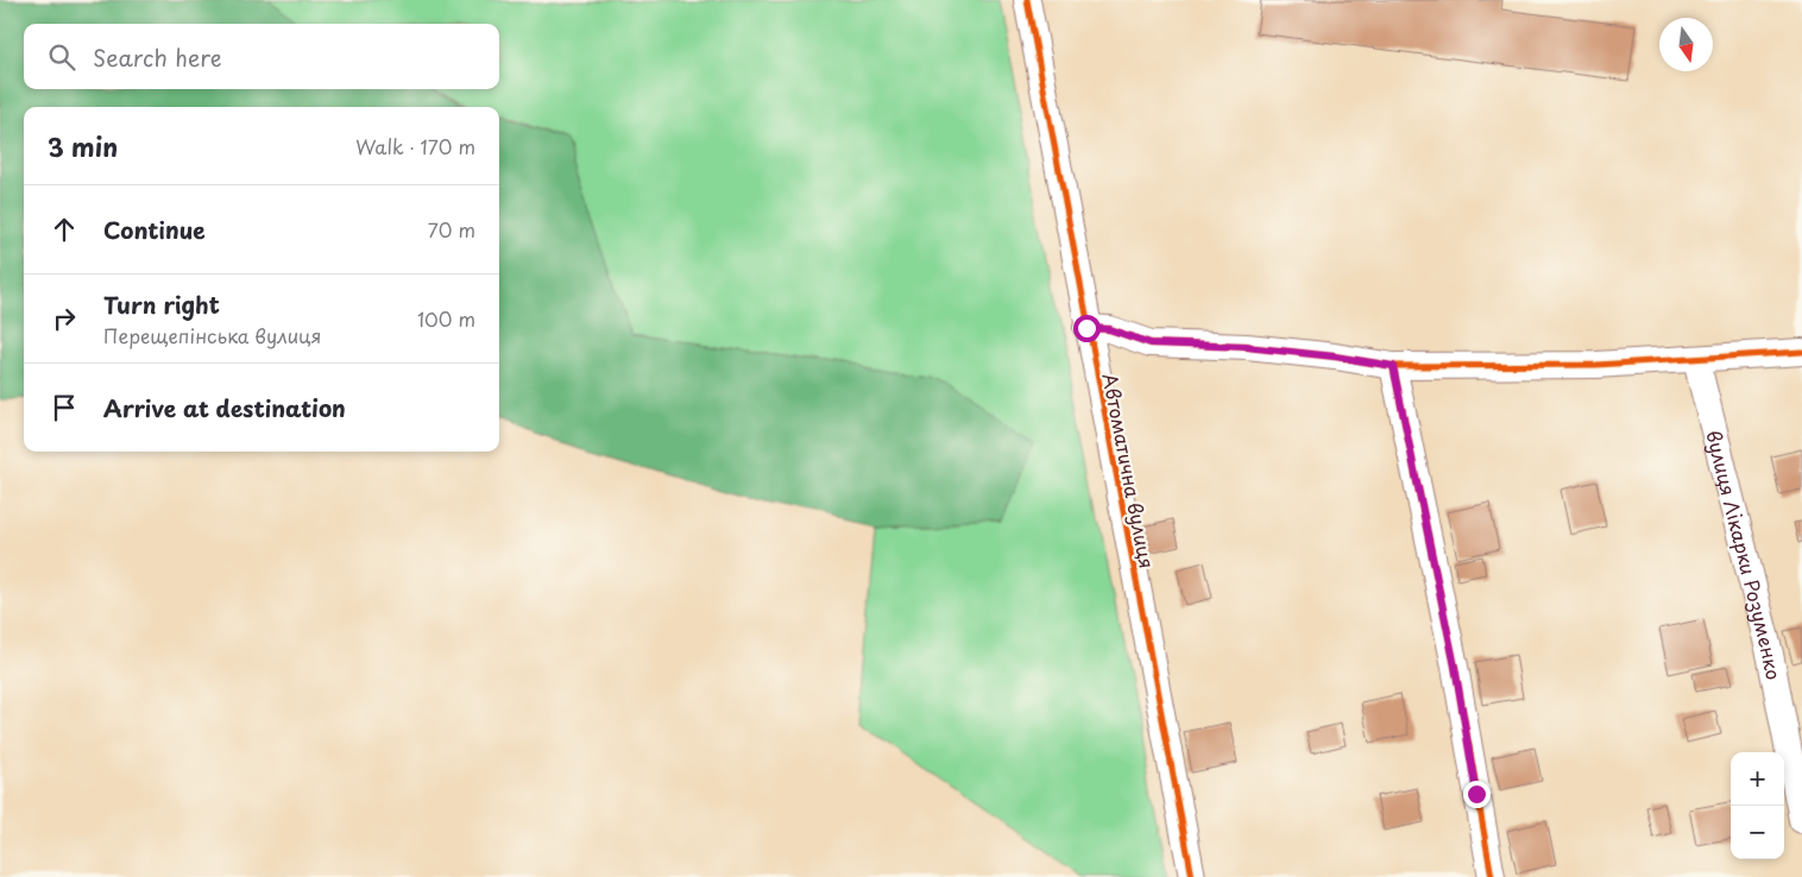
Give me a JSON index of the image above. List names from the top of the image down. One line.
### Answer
{"streets":{"street":["Автоматична вулиця","вулиця Лікарки Розуменко"]},"north":"bottom","page":{"search":"Search here","heading":["3 min","Walk · 170 m"],"list":[["Continue","70 m"],["Turn right","Перещепінська вулиця","100 m"],"Arrive at destination"],"map_buttons":["+","−"]}}
